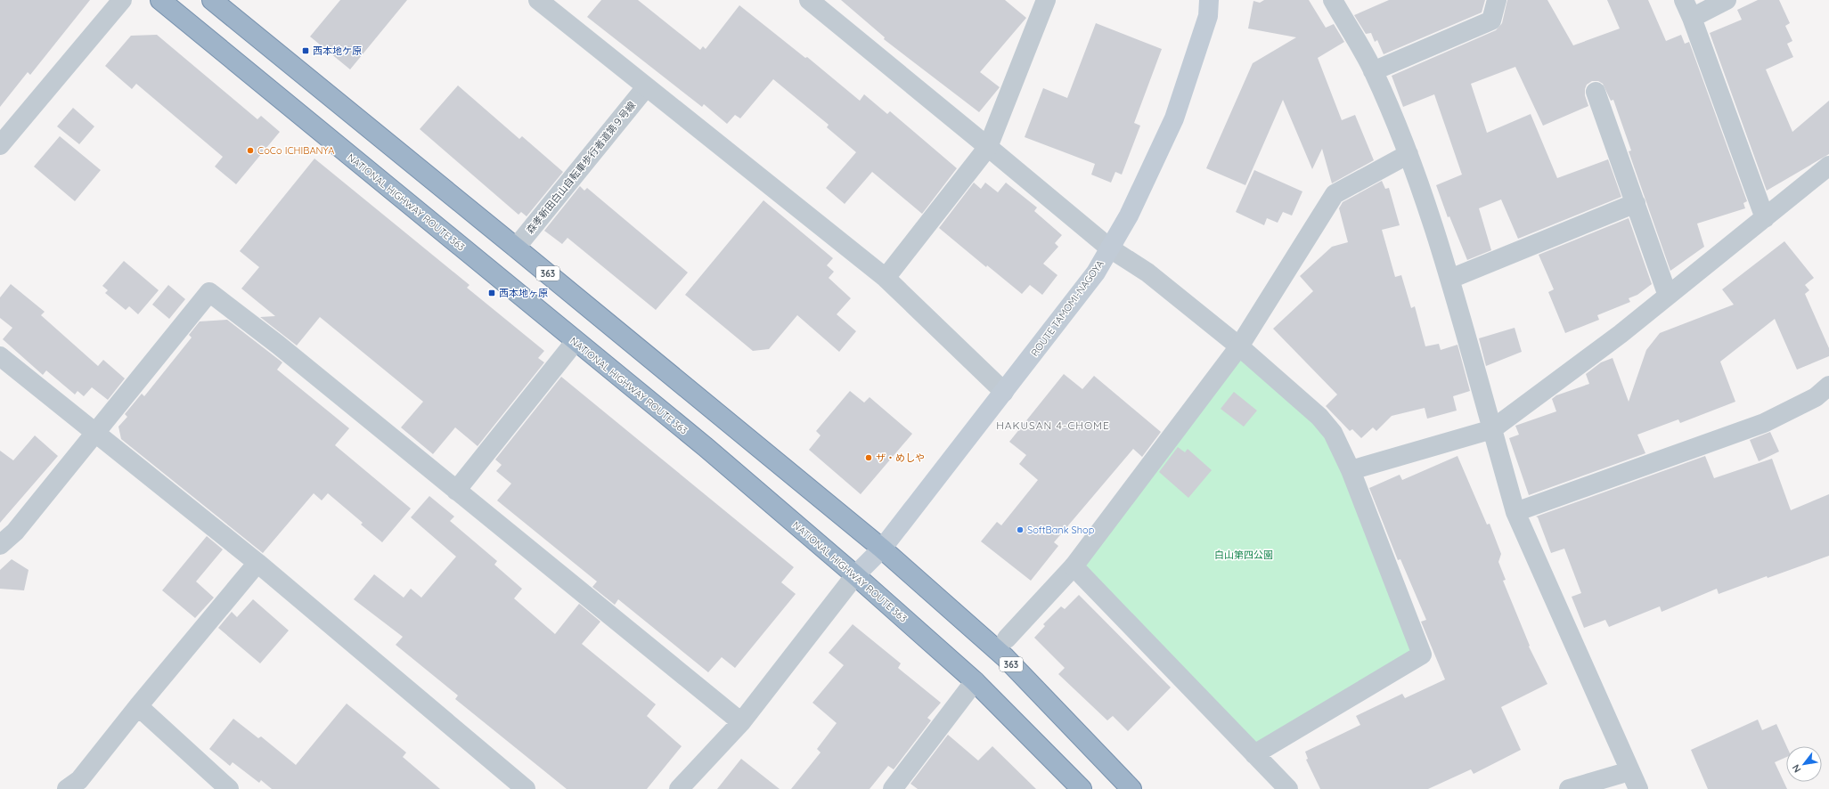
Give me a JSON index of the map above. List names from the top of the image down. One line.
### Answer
{"streets":{"highway":["NATIONAL HIGHWAY ROUTE 363","363"],"main road":["ROUTE TAMOMI-NAGOYA"],"street":["森孝新田白山自転車歩行者道第９号線"]},"crossings":[["森孝新田白山自転車歩行者道第９号線","363"],["NATIONAL HIGHWAY ROUTE 363","ROUTE TAMOMI-NAGOYA"],["363","ROUTE TAMOMI-NAGOYA"]],"districts":["HAKUSAN 4-CHOME"],"parks":["白山第四公園"],"places":{"transit":["西本地ケ原","西本地ヶ原"],"other":["CoCo ICHIBANYA","ザ・めしや","SoftBank Shop"]},"north":"bottom left"}
